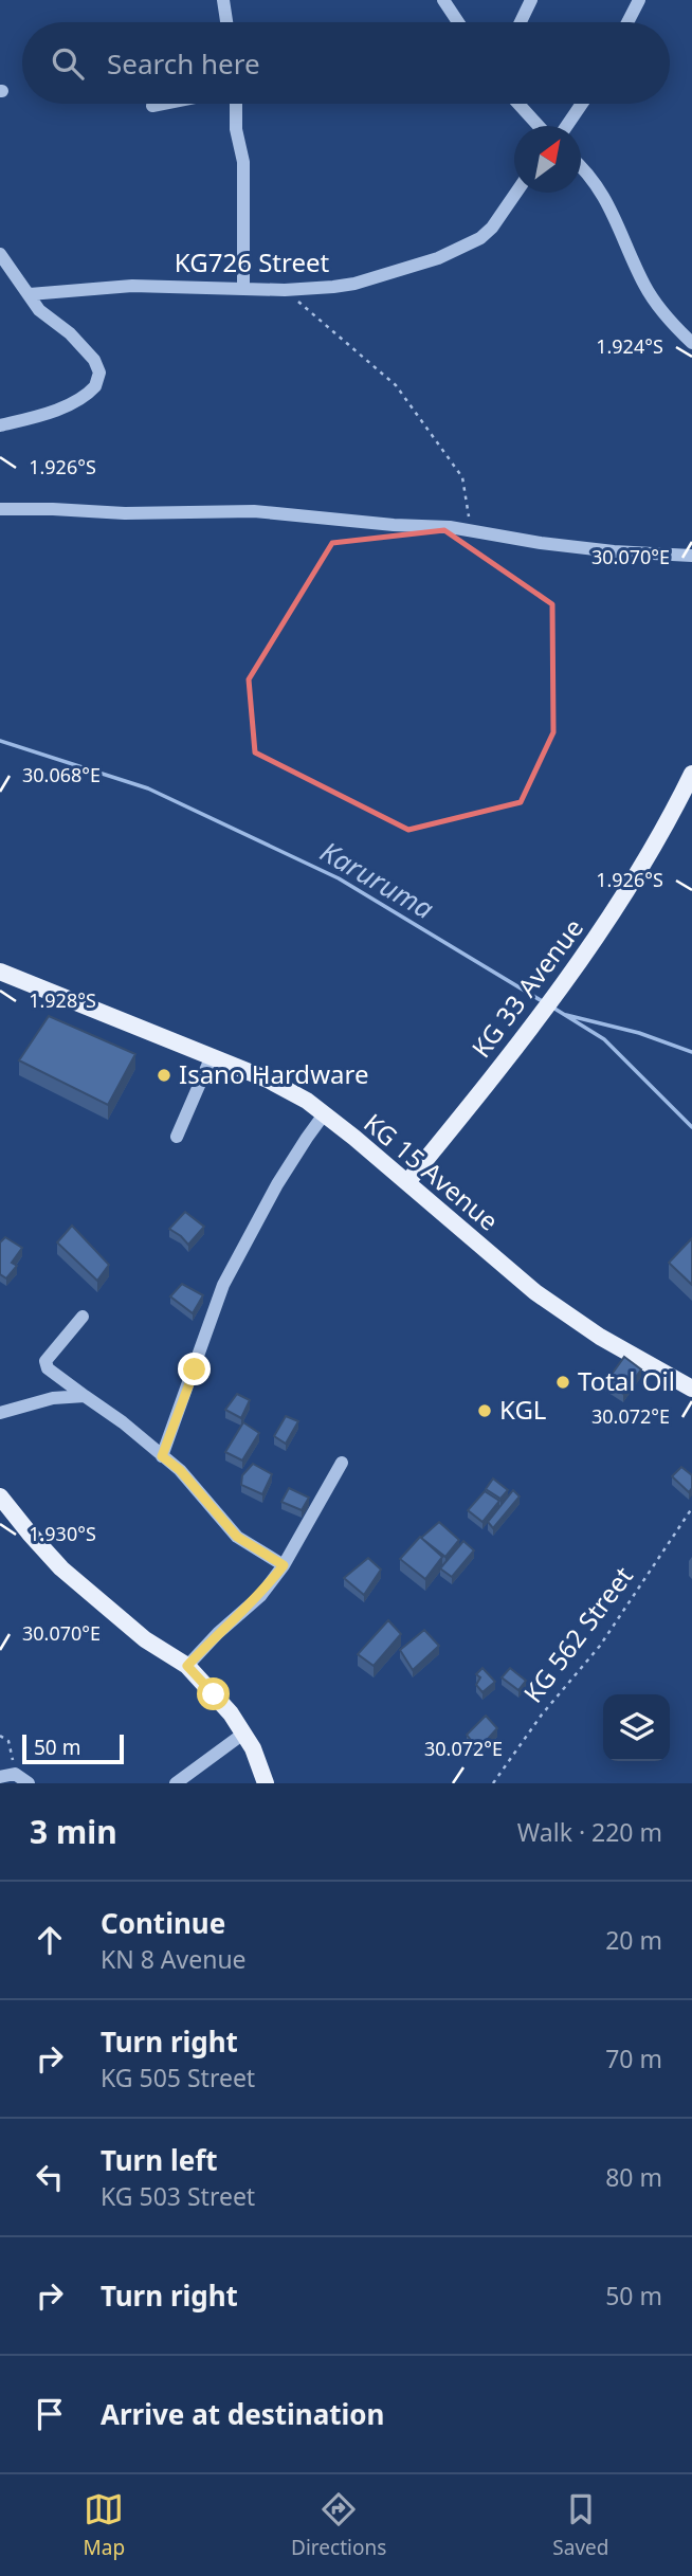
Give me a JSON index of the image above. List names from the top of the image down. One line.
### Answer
{"streets":{"main road":["KG 33 Avenue","KG 15 Avenue"],"street":["KG726 Street"],"path":["KG 562 Street"]},"crossings":[["KG 33 Avenue","KG 15 Avenue"]],"water":["Karuruma"],"places":["Isano Hardware","Total Oil","KGL"],"scale_bar":"50 m","north":"top right","page":{"search":"Search here","scale":"50 m","heading":["3 min","Walk · 220 m"],"list":[["Continue","KN 8 Avenue","20 m"],["Turn right","KG 505 Street","70 m"],["Turn left","KG 503 Street","80 m"],["Turn right","50 m"],"Arrive at destination"],"nav":["Map","Directions","Saved"]},"coordinates":["1.924°S","1.926°S","30.070°E","30.068°E","1.928°S","30.072°E","1.930°S"]}
